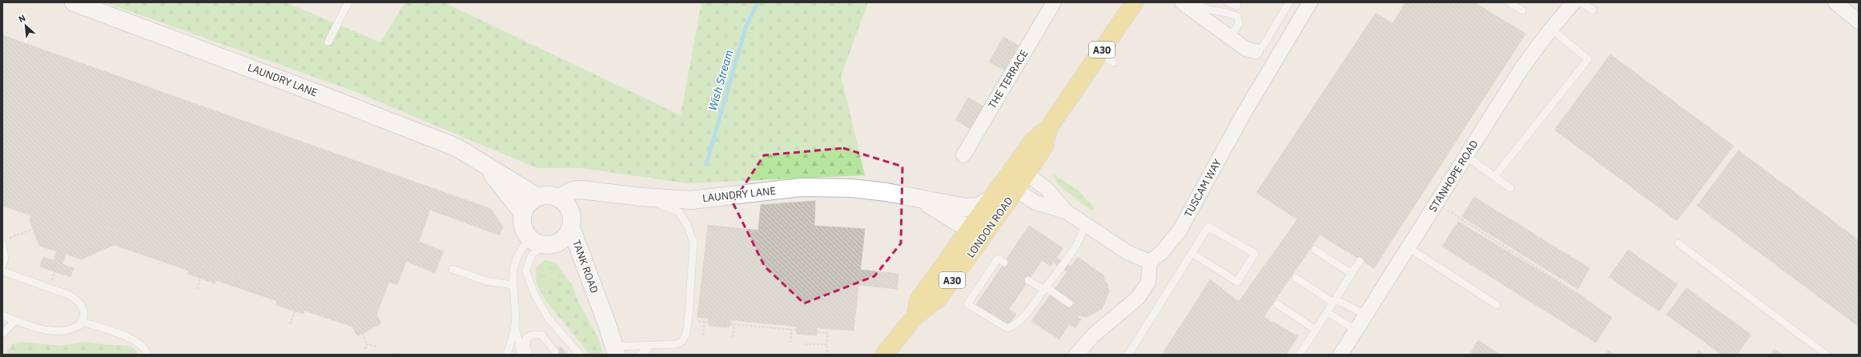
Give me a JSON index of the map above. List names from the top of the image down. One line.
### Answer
{"streets":{"main road":["A30","LONDON ROAD"],"street":["THE TERRACE","LAUNDRY LANE","STANHOPE ROAD","TUSCAM WAY","TANK ROAD"]},"crossings":[["LAUNDRY LANE","LONDON ROAD"],["LAUNDRY LANE","TANK ROAD"]],"water":["Wish Stream"],"north":"top left"}
